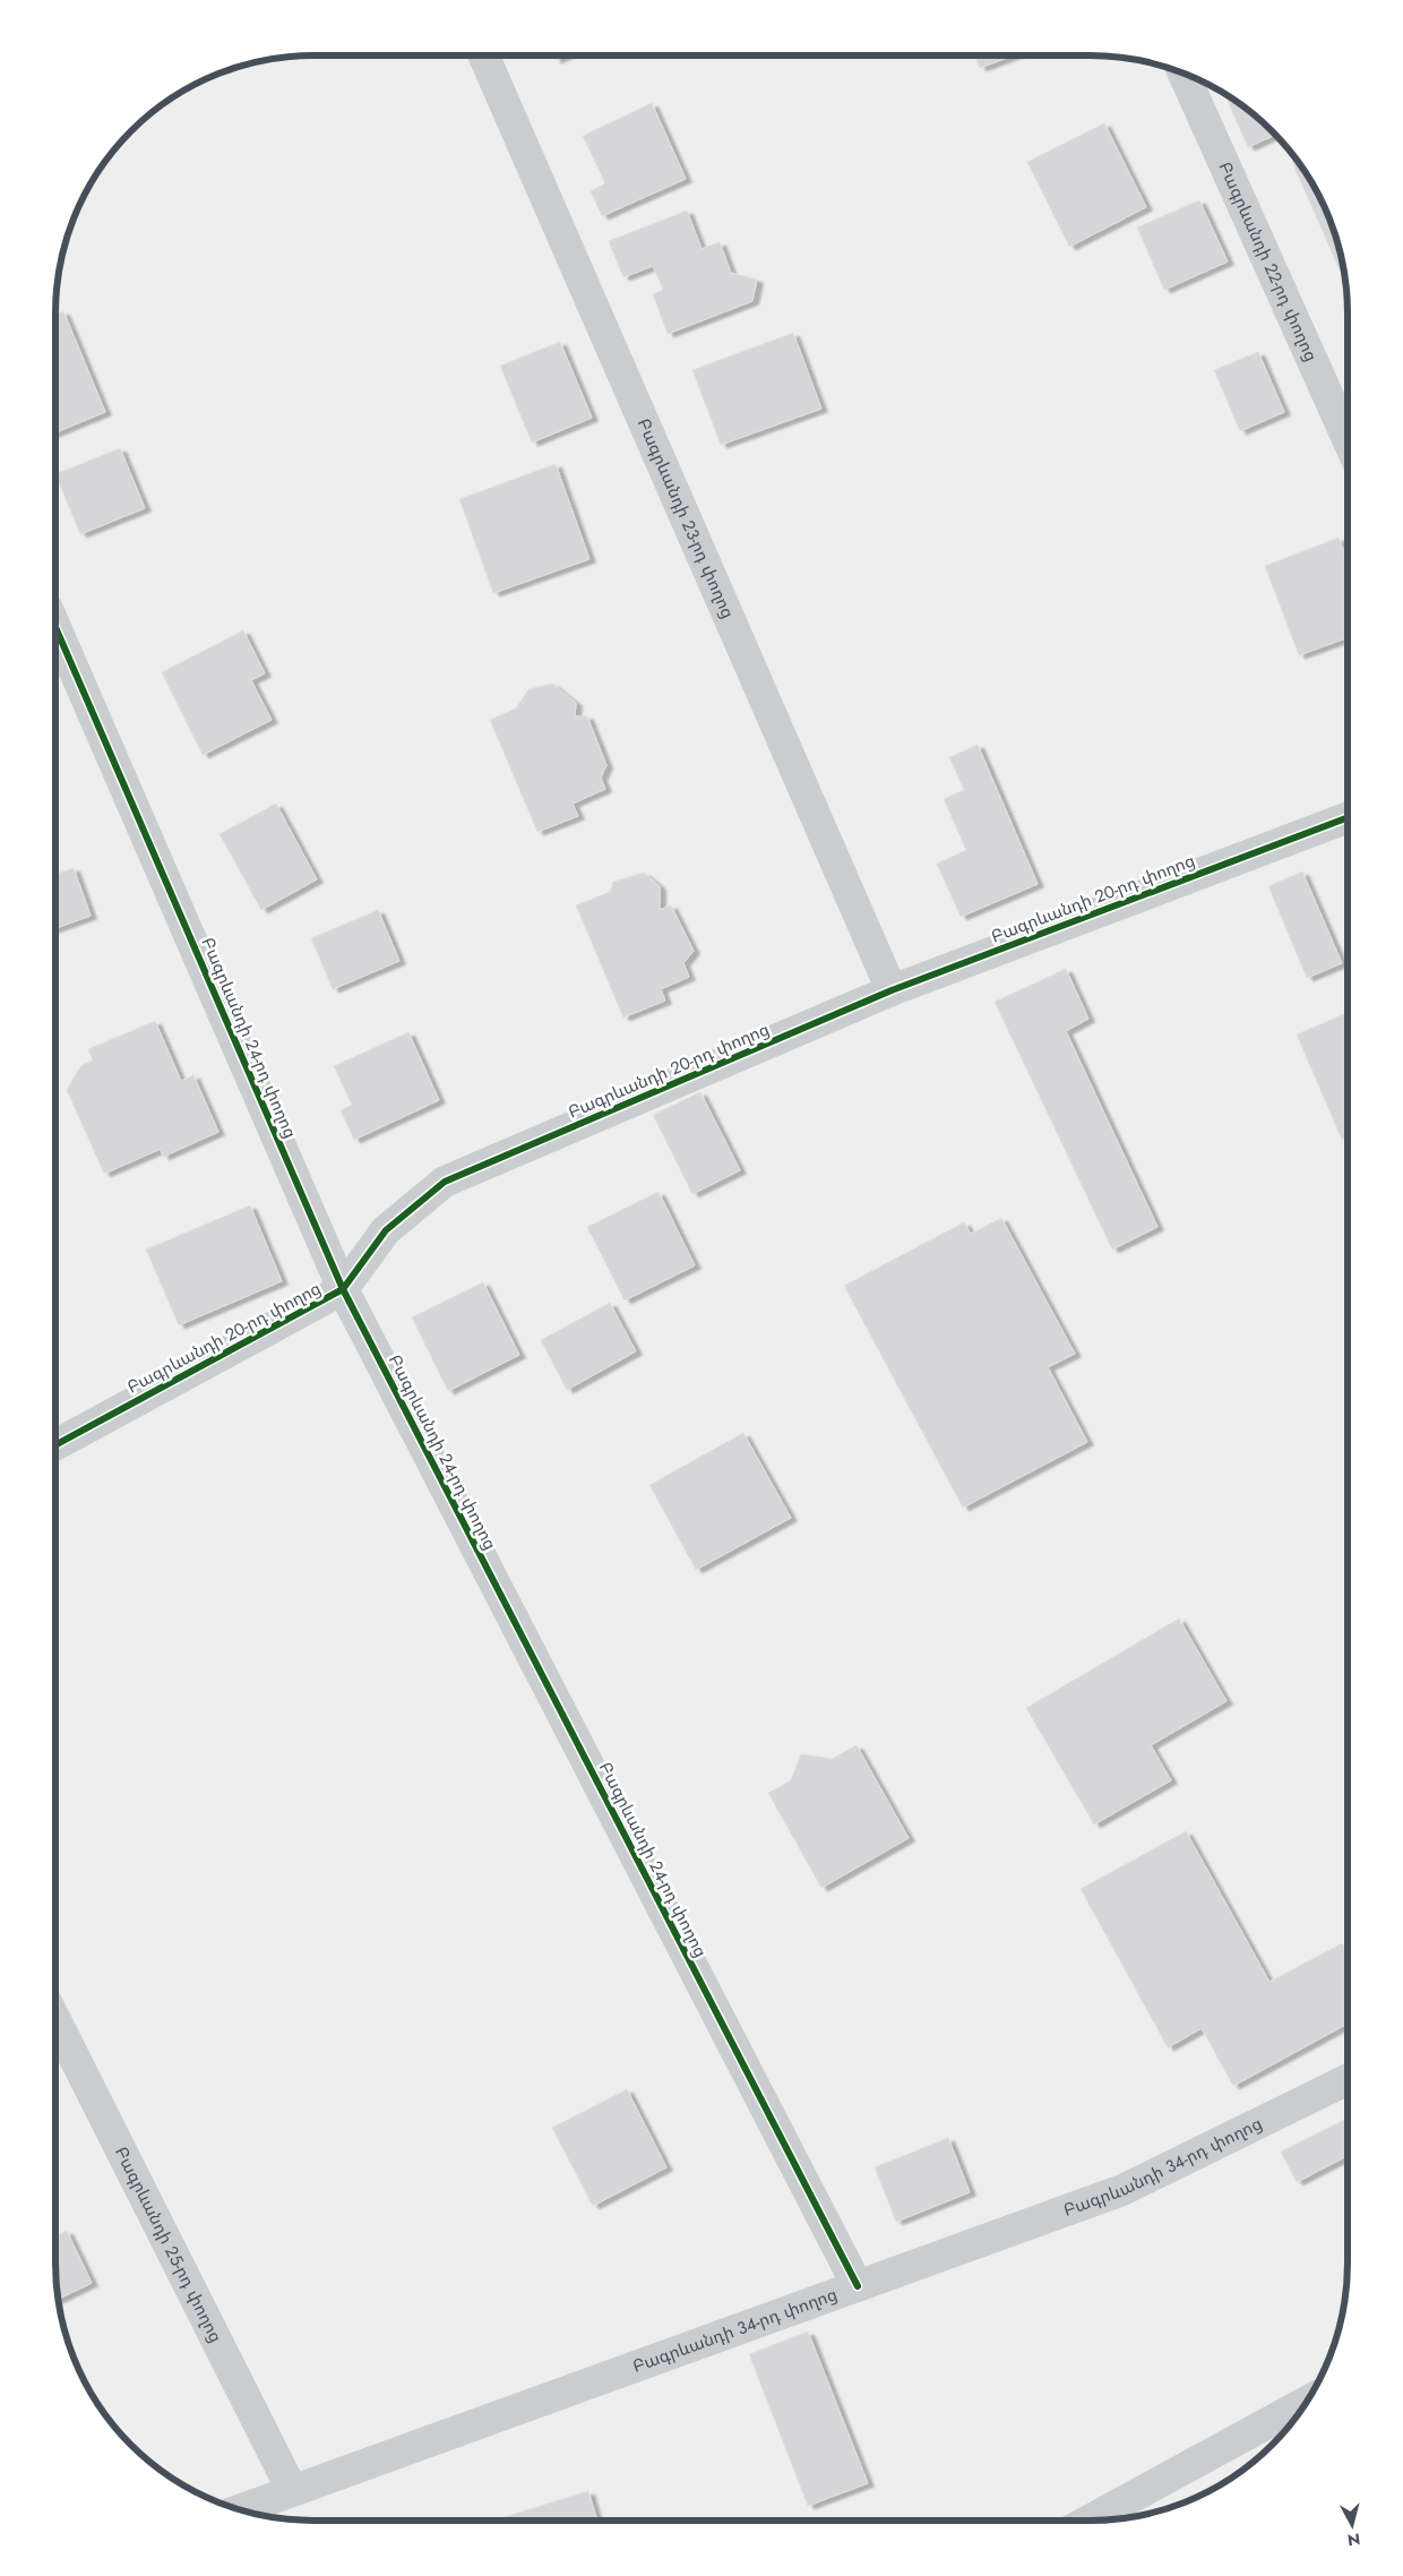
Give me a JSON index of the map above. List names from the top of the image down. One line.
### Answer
{"streets":{"street":["Բագրևանդի 22-րդ փողոց","Բագրևանդի 23-րդ փողոց","Բագրևանդի 20-րդ փողոց","Բագրևանդի 24-րդ փողոց","Բագրևանդի 34-րդ փողոց","Բագրևանդի 25-րդ փողոց"]},"crossings":[["Բագրևանդի 23-րդ փողոց","Բագրևանդի 20-րդ փողոց"],["Բագրևանդի 20-րդ փողոց","Բագրևանդի 24-րդ փողոց"],["Բագրևանդի 24-րդ փողոց","Բագրևանդի 34-րդ փողոց"],["Բագրևանդի 34-րդ փողոց","Բագրևանդի 25-րդ փողոց"]],"north":"bottom"}
